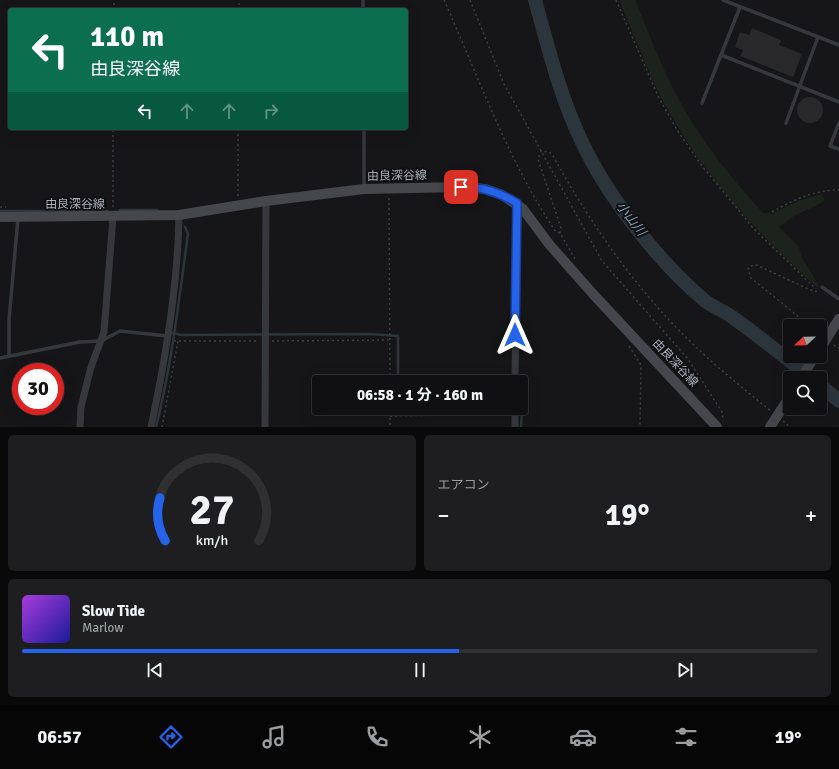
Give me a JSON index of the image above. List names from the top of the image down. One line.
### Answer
{"streets":{"main road":["由良深谷線"]},"water":["小山川"],"north":"left","page":{"turn":["110 m","由良深谷線"],"limit":"30","trip":"06:58 · 1 分 · 160 m","tile":"エアコン","heat":["−","19°","+"],"song":["Slow Tide","Marlow"],"tabs":["06:57","19°"],"gauge":["27","km/h"]}}
